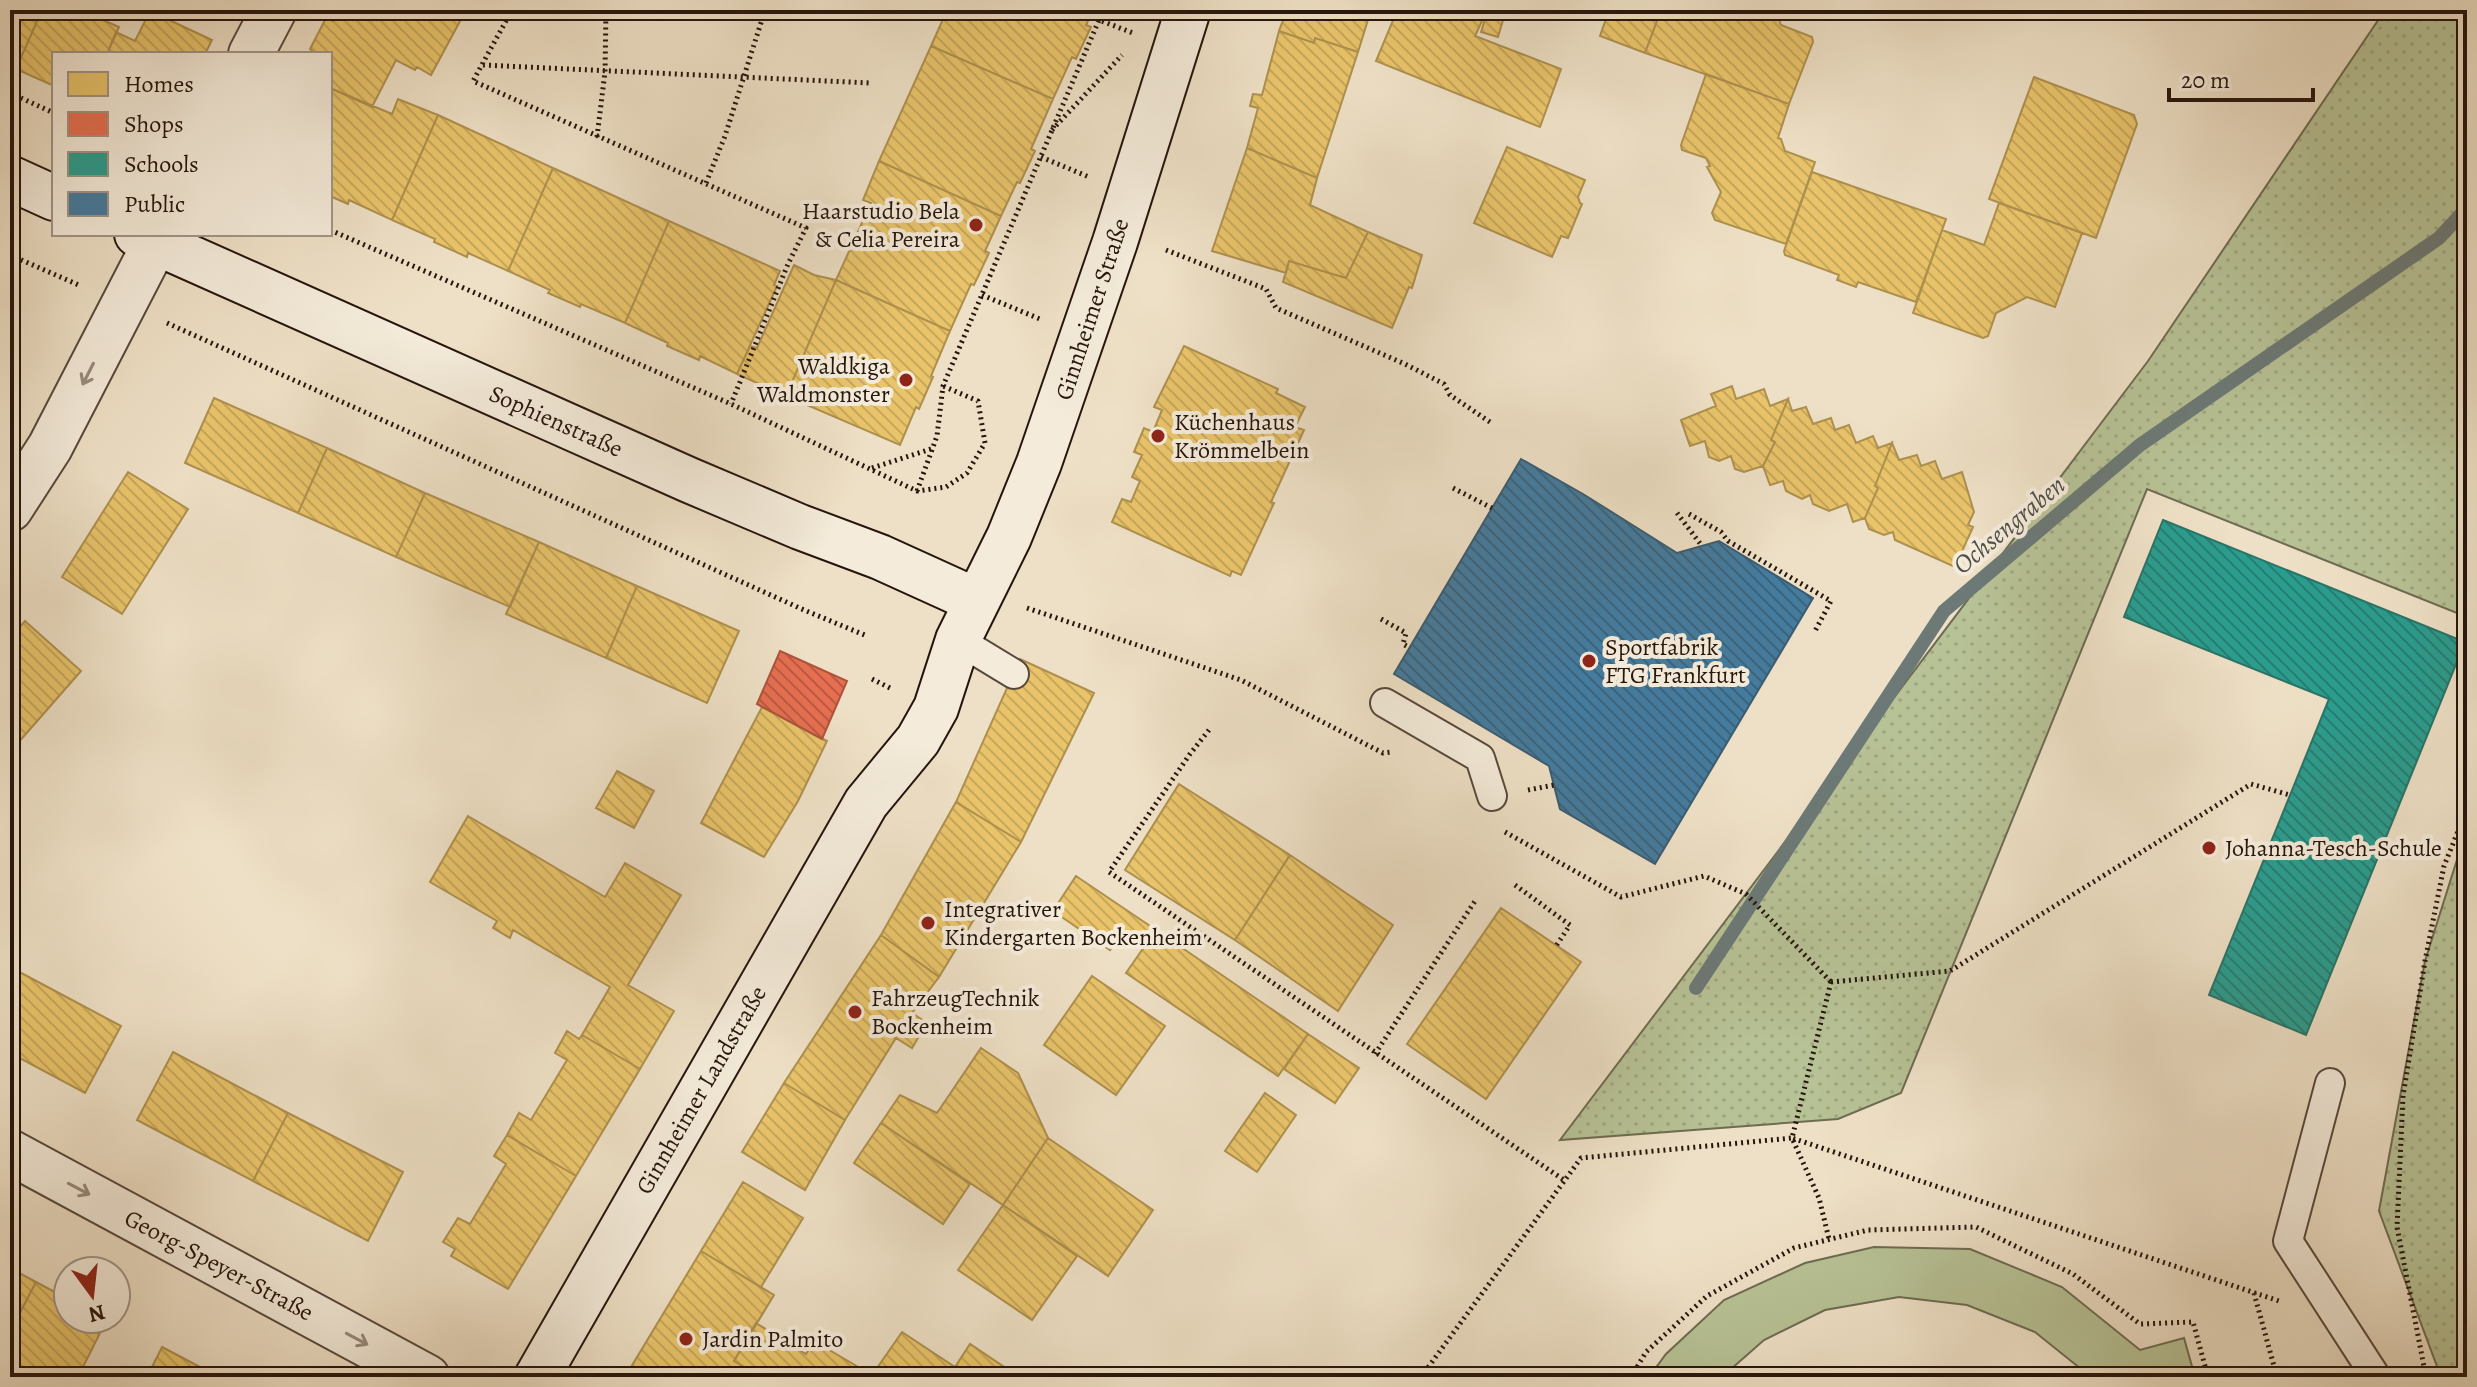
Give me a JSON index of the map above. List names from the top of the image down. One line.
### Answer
{"streets":{"street":["Ginnheimer Straße","Sophienstraße","Ginnheimer Landstraße","Georg-Speyer-Straße"]},"crossings":[["Ginnheimer Straße","Sophienstraße"],["Ginnheimer Straße","Ginnheimer Landstraße"],["Sophienstraße","Ginnheimer Landstraße"]],"one_way":["Georg-Speyer-Straße"],"water":["Ochsengraben"],"places":["Haarstudio Bela & Celia Pereira","Waldkiga Waldmonster","Küchenhaus Krömmelbein","Sportfabrik FTG Frankfurt","Johanna-Tesch-Schule","Integrativer Kindergarten Bockenheim","FahrzeugTechnik Bockenheim","Jardin Palmito"],"legend":["Homes","Shops","Schools","Public"],"scale_bar":"20 m","north":"bottom"}
